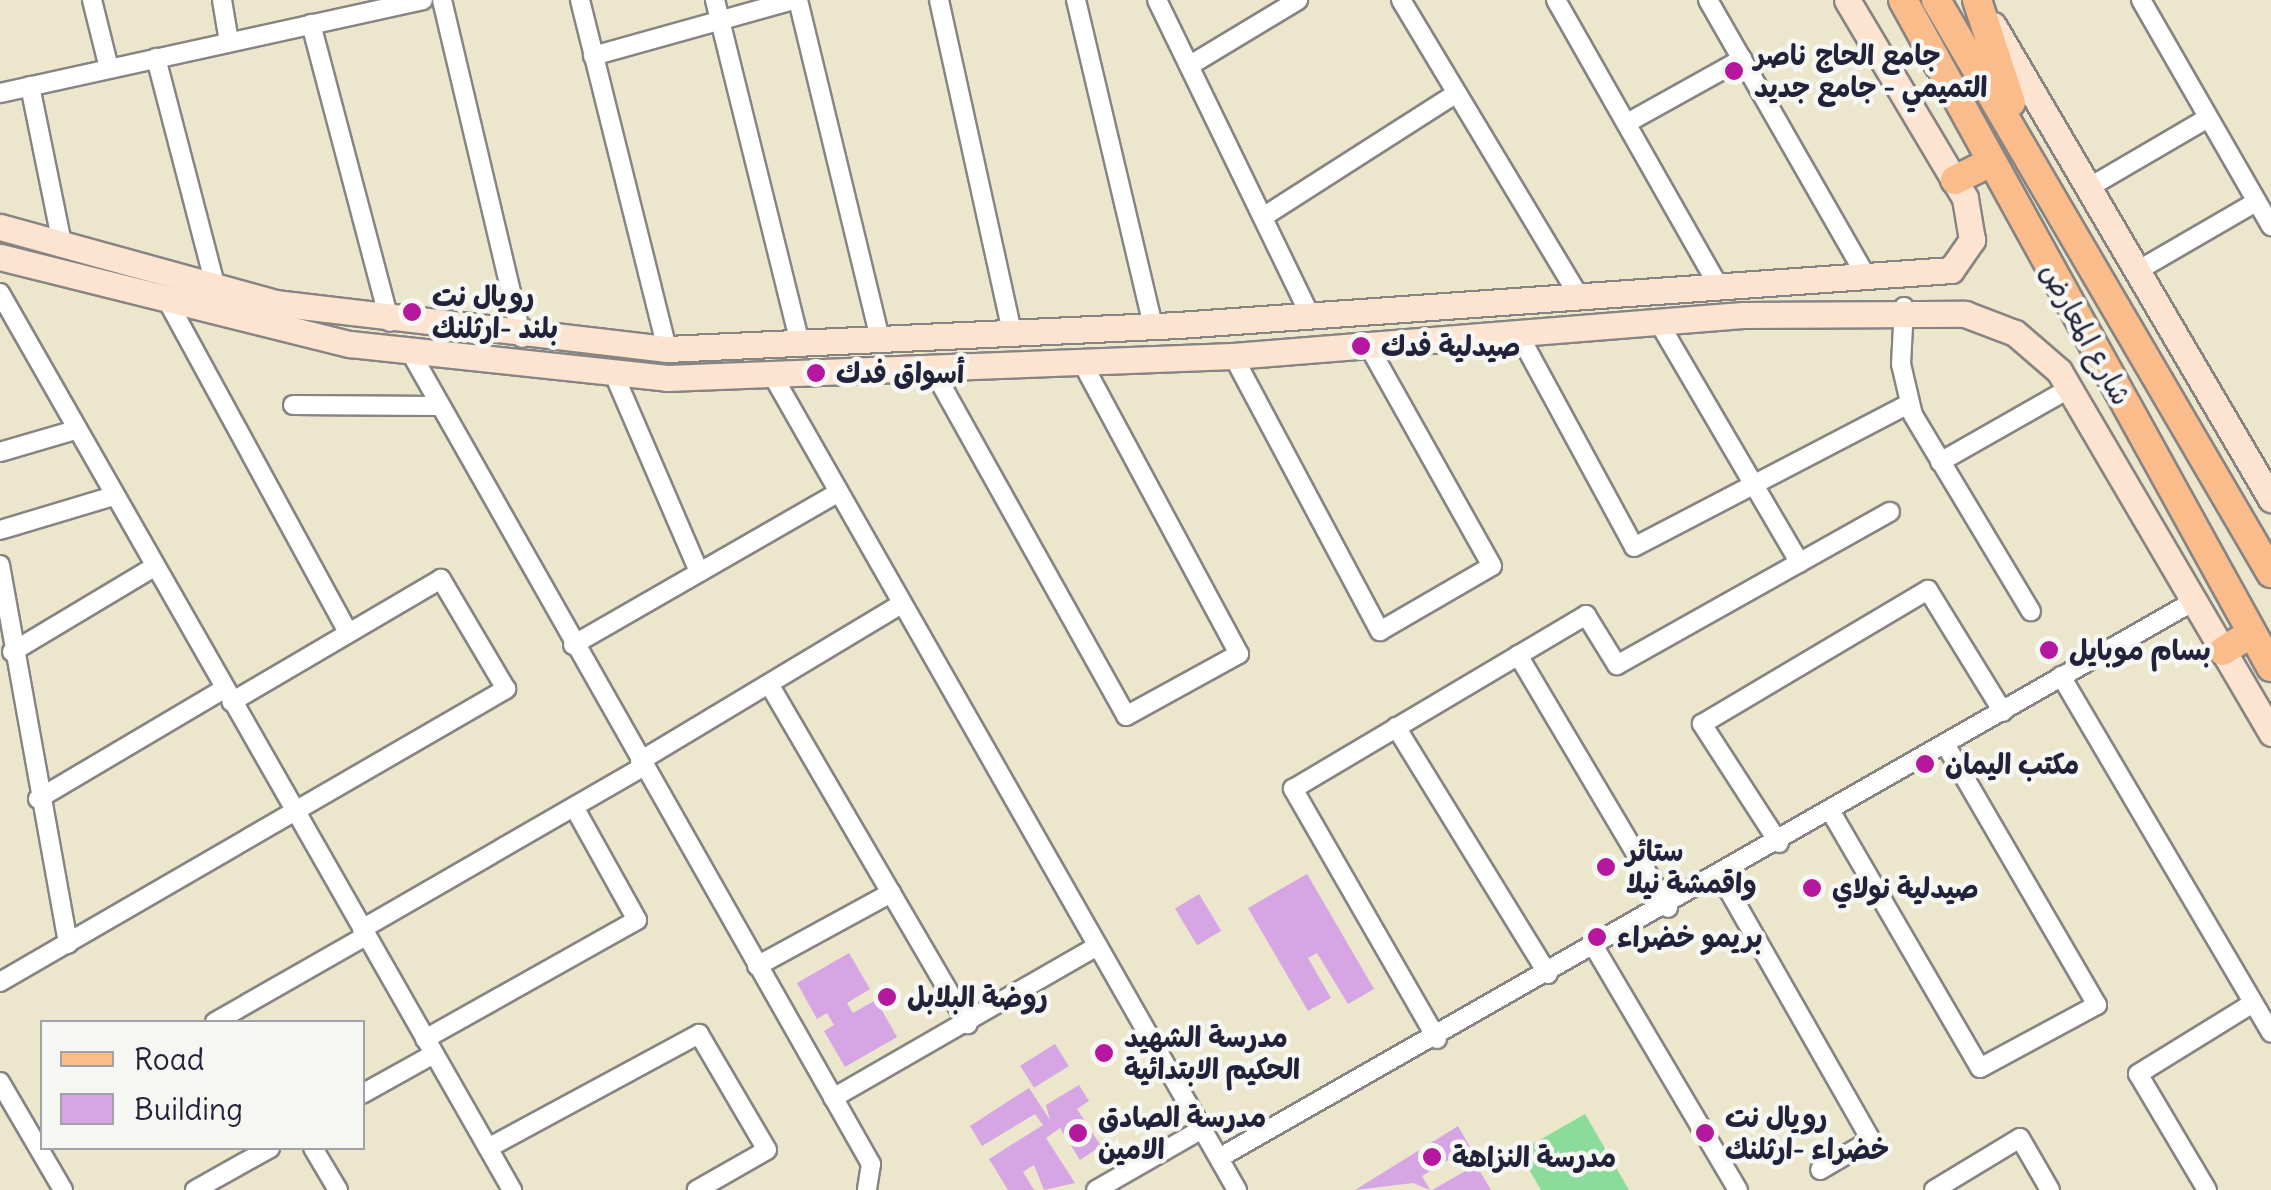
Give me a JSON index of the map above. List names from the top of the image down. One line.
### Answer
{"streets":{"main road":["شارع المعارض"]},"places":["جامع الحاج ناصر التميمي - جامع جديد","رويال نت بلند -ارثلنك","صيدلية فدك","أسواق فدك","بسام موبايل","مكتب اليمان","ستائر واقمشة نيلا","صيدلية نولاي","بريمو خضراء","روضة البلابل","مدرسة الشهيد الحكيم الابتدائية","مدرسة الصادق الامين","رويال نت خضراء -ارثلنك","مدرسة النزاهة"],"legend":["Road","Building"]}
